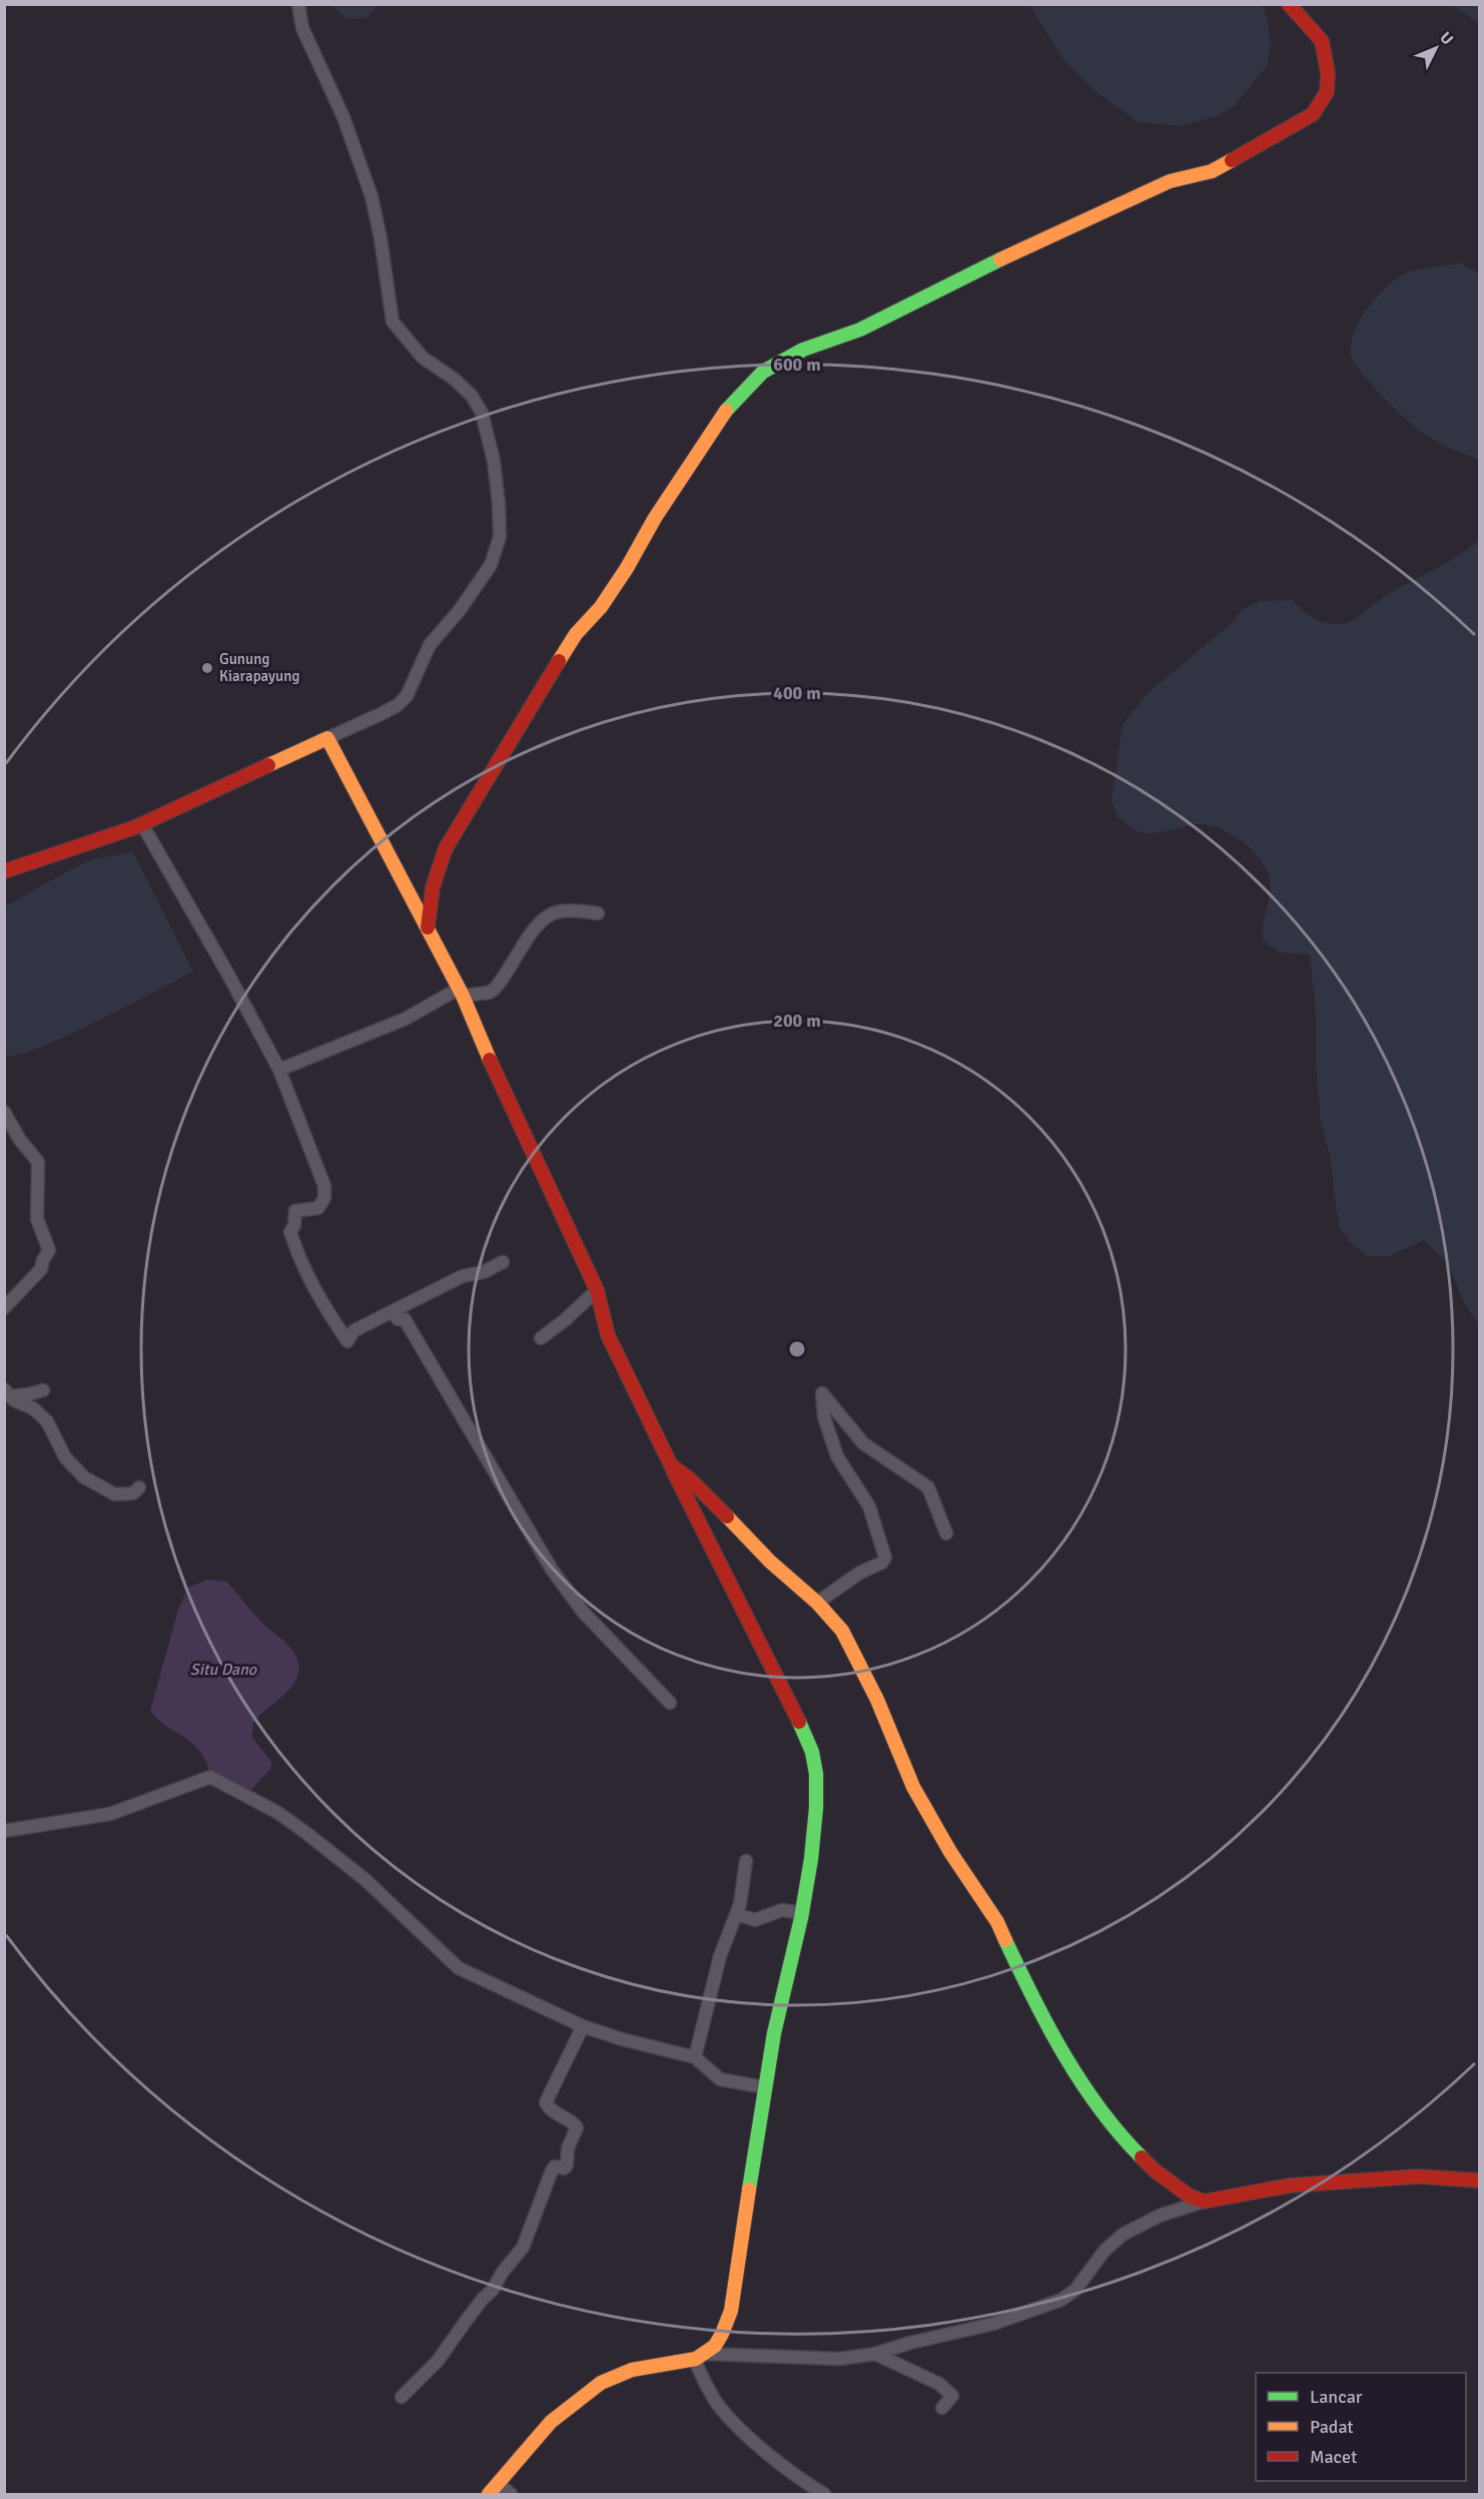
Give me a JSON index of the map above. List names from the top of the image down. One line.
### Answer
{"water":["Situ Dano"],"places":["Gunung Kiarapayung"],"legend":["Lancar","Padat","Macet"],"north":"top right","rings":["600 m","400 m","200 m"]}
